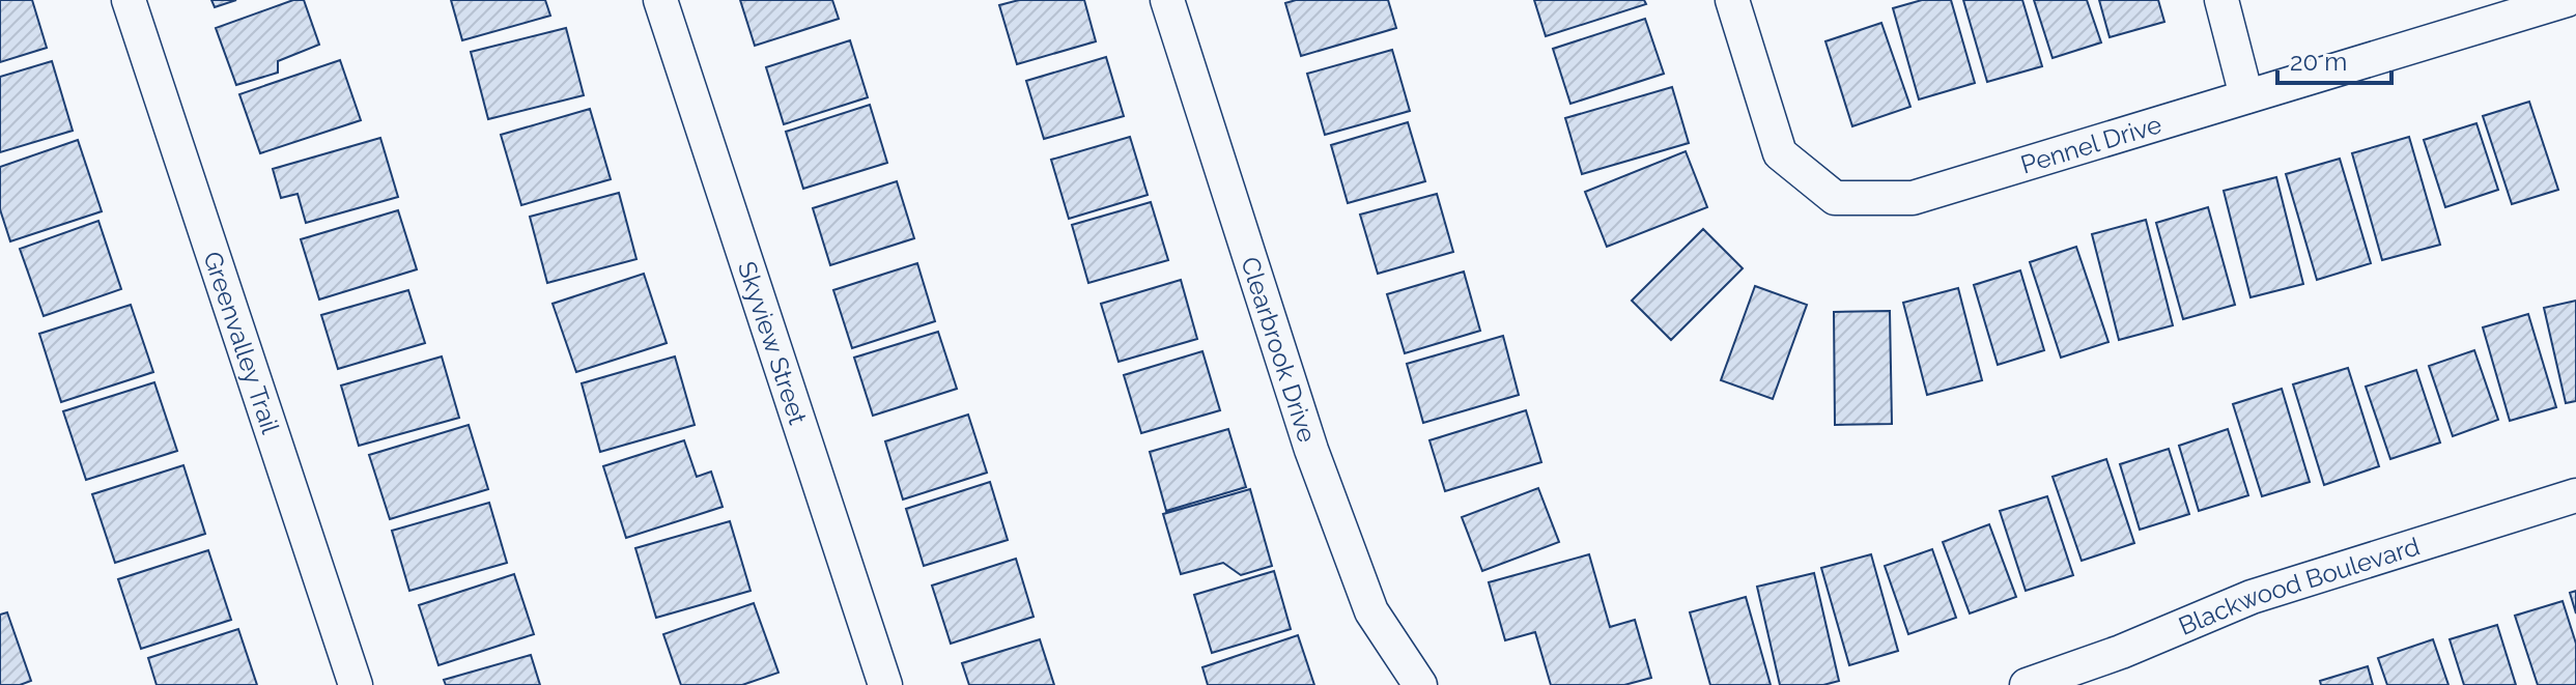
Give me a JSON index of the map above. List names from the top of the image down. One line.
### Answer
{"streets":{"street":["Pennel Drive","Greenvalley Trail","Skyview Street","Clearbrook Drive","Blackwood Boulevard"]},"scale_bar":"20 m"}
